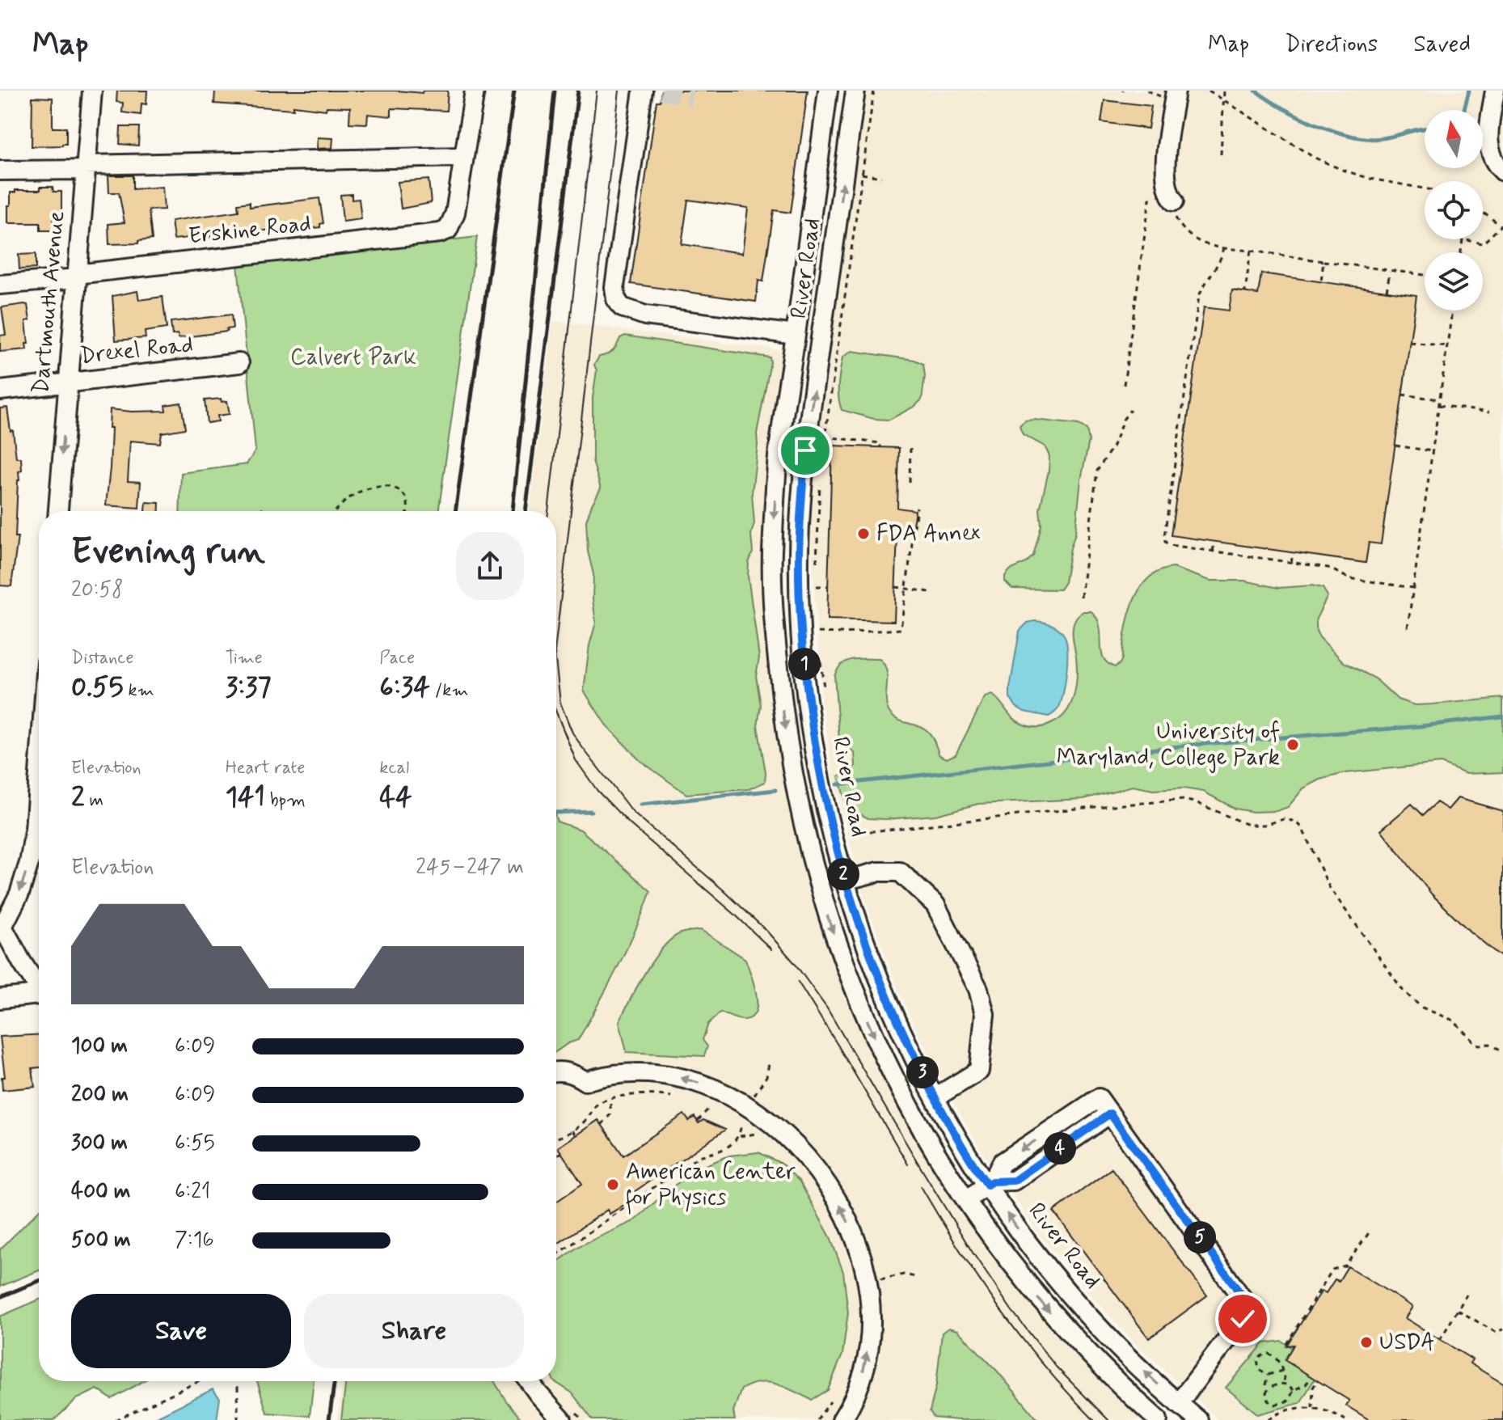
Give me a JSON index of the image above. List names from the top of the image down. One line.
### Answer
{"streets":{"street":["Erskine Road","River Road","Dartmouth Avenue","Drexel Road"]},"crossings":[["Erskine Road","Dartmouth Avenue"],["Dartmouth Avenue","Drexel Road"]],"parks":["Calvert Park"],"places":["FDA Annex","University of Maryland, College Park","American Center for Physics","USDA"],"north":"top","page":{"header":"Map","nav":["Map","Directions","Saved"],"heading":["Evening run","20:58"],"stats":[["Distance","0.55 km"],["Time","3:37"],["Pace","6:34 /km"],["Elevation","2 m"],["Heart rate","141 bpm"],["kcal","44"]],"pins":["1","2","3","4","5"],"chart":["Elevation","245–247 m"],"list":[{"name":"100 m","note":"6:09"},{"name":"200 m","note":"6:09"},{"name":"300 m","note":"6:55"},{"name":"400 m","note":"6:21"},{"name":"500 m","note":"7:16"}],"buttons":["Save","Share"]}}
